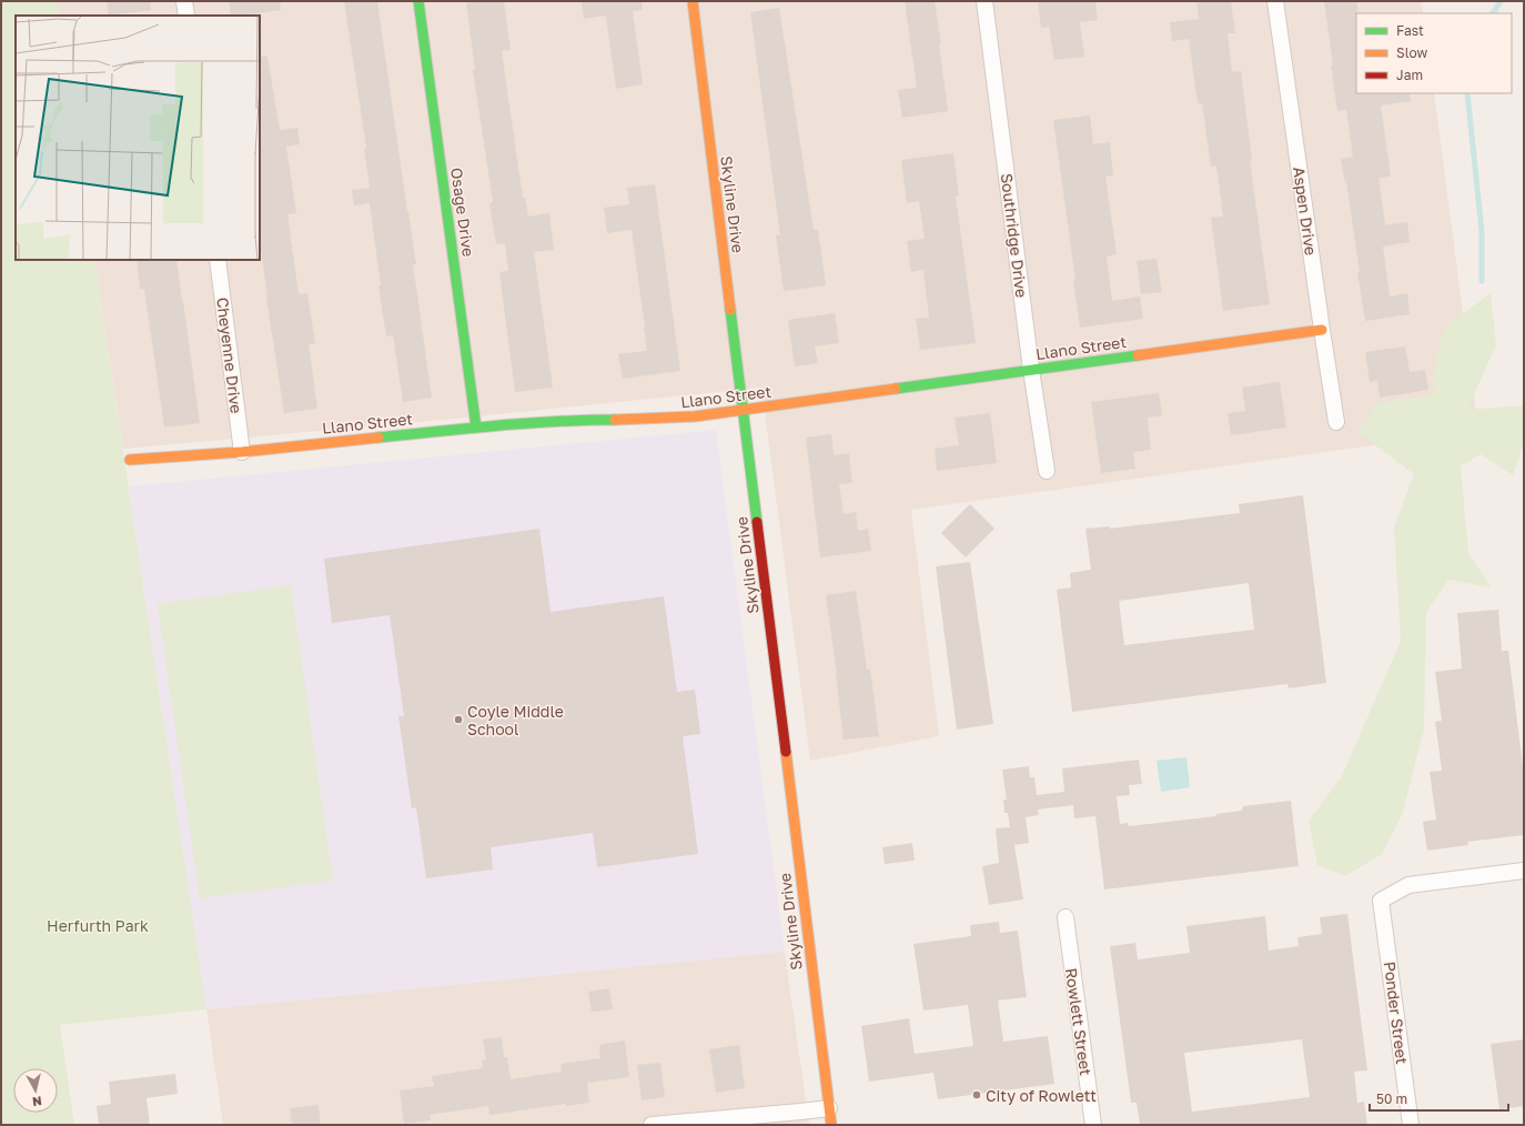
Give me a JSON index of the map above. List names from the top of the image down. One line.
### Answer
{"streets":{"street":["Skyline Drive","Aspen Drive","Osage Drive","Southridge Drive","Llano Street","Cheyenne Drive","Ponder Street","Rowlett Street"]},"crossings":[["Skyline Drive","Llano Street"],["Aspen Drive","Llano Street"],["Osage Drive","Llano Street"],["Southridge Drive","Llano Street"],["Llano Street","Cheyenne Drive"]],"parks":["Herfurth Park"],"places":["Coyle Middle School","City of Rowlett"],"legend":["Fast","Slow","Jam"],"scale_bar":"50 m","north":"bottom"}
